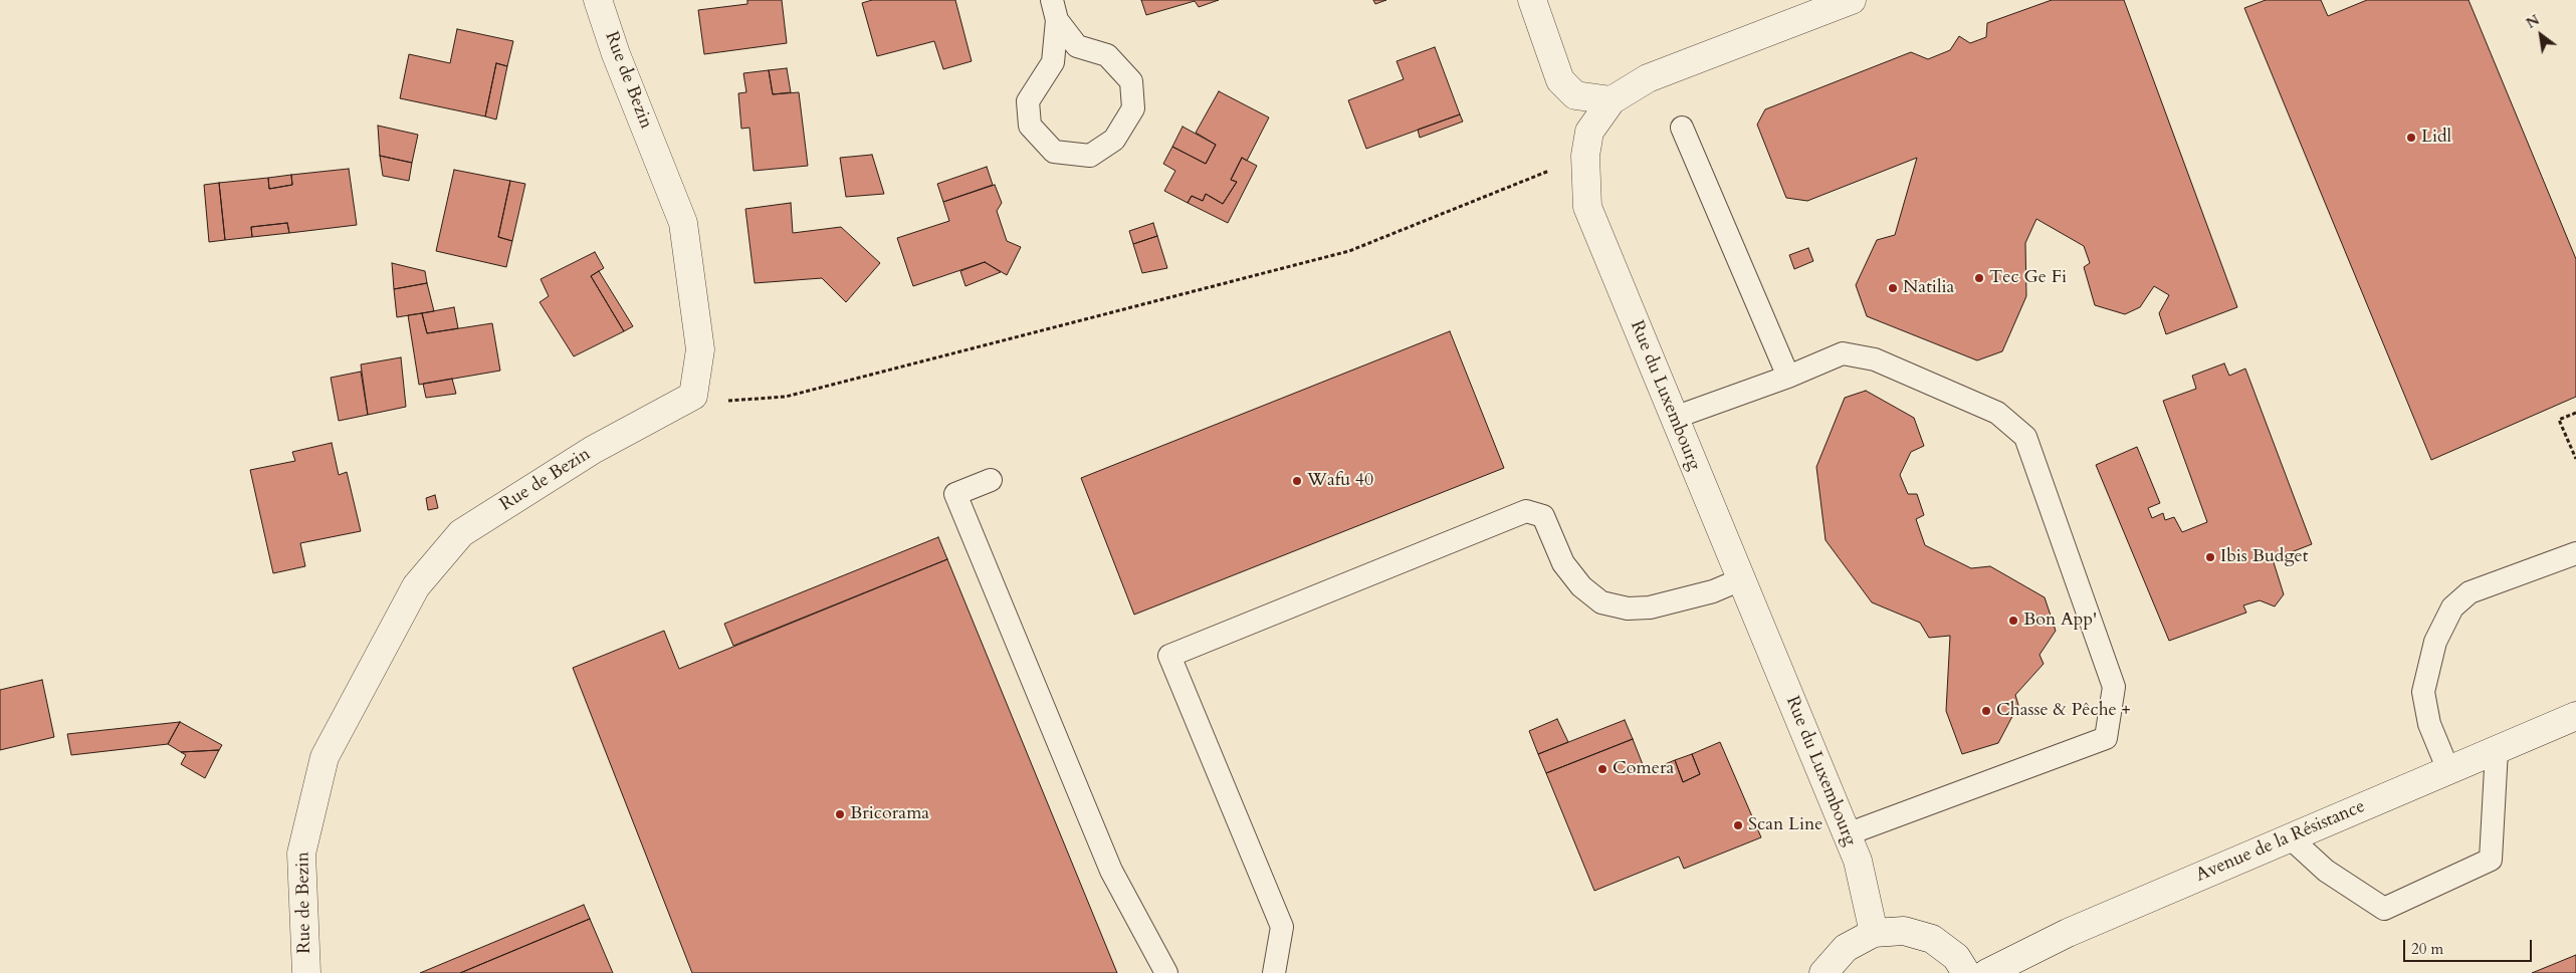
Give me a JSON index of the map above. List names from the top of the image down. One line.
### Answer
{"streets":{"street":["Rue de Bezin","Rue du Luxembourg","Avenue de la Résistance"]},"places":["Lidl","Tec Ge Fi","Natilia","Wafu 40","Ibis Budget","Bon App'","Chasse & Pêche +","Comera","Bricorama","Scan Line"],"scale_bar":"20 m","north":"top left"}
